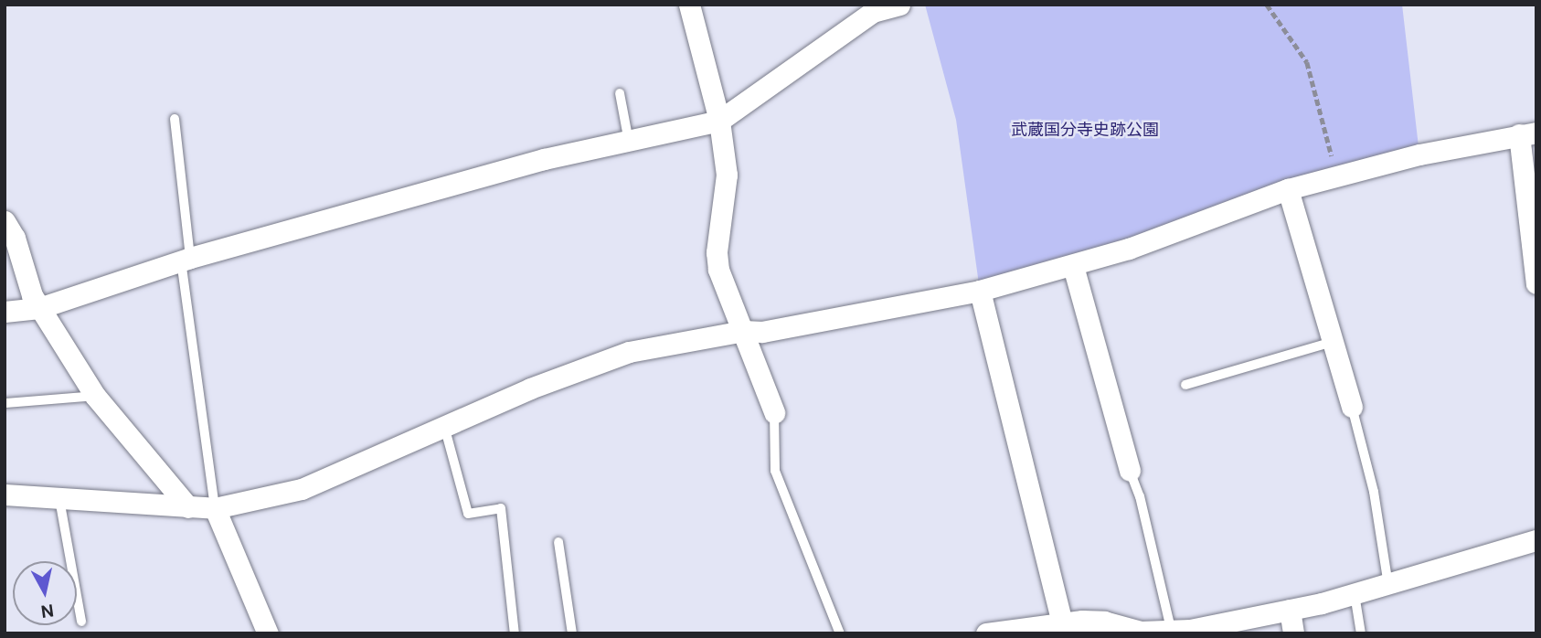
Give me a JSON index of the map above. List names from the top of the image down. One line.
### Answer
{"parks":["武蔵国分寺史跡公園"],"north":"bottom"}
